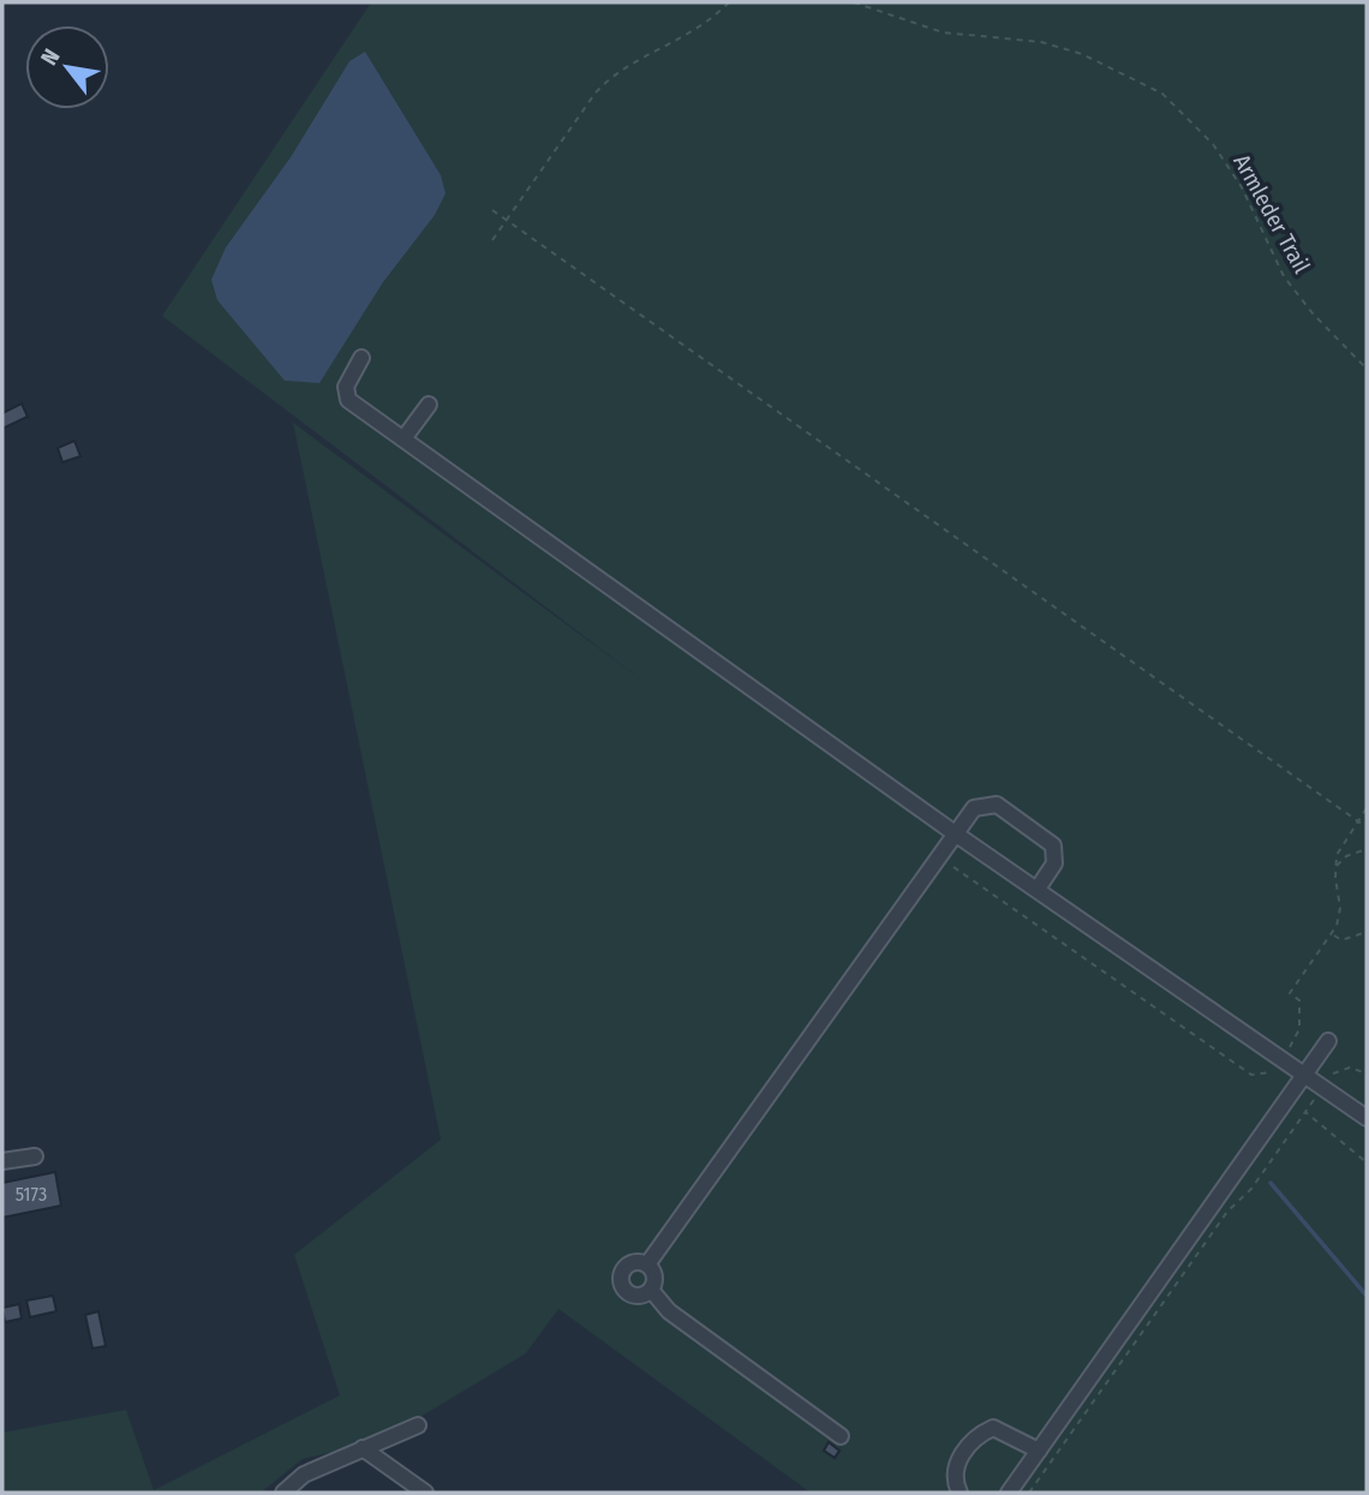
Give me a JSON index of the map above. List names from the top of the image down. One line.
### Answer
{"streets":{"path":["Armleder Trail"]},"house_numbers":["5173"],"north":"top left"}
